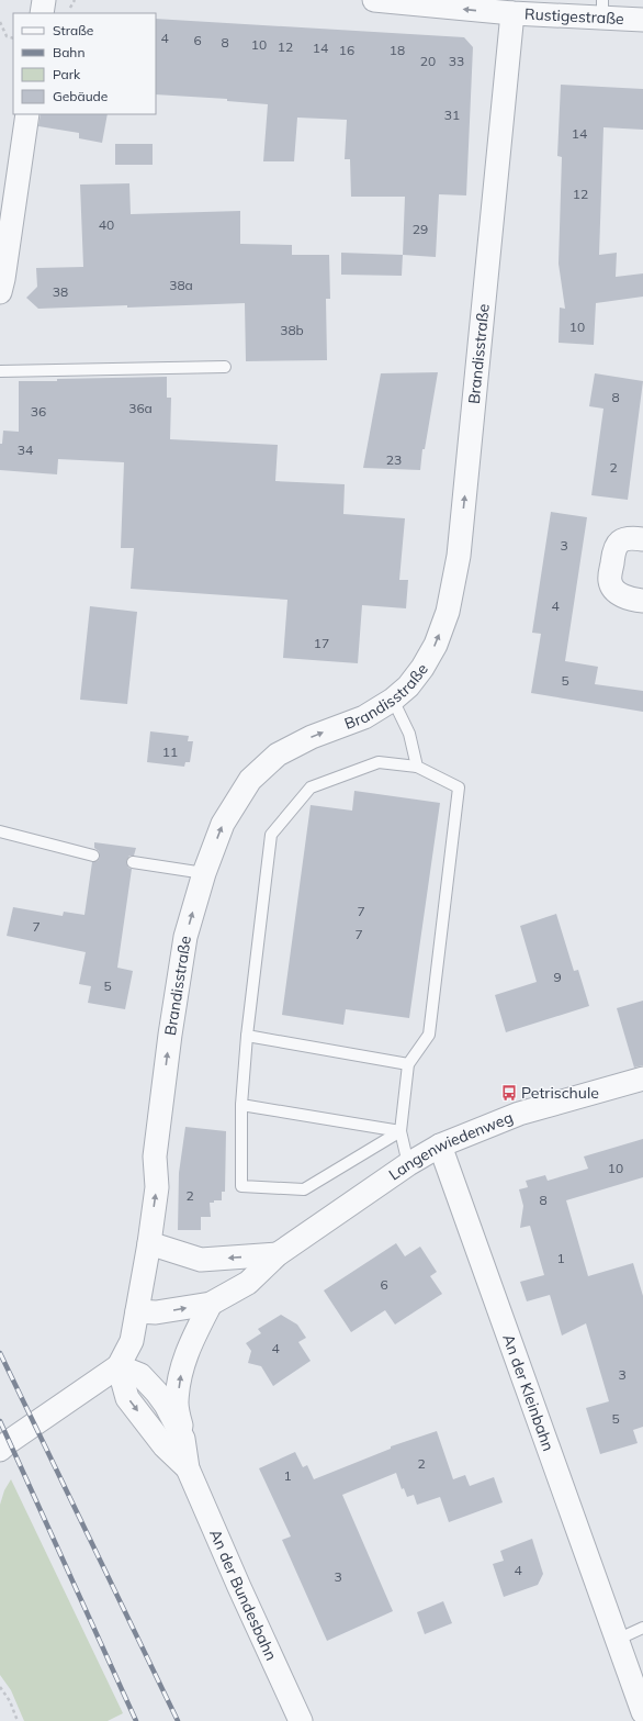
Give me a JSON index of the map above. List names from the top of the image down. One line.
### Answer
{"streets":{"street":["Rustigestraße","Brandisstraße","Langenwiedenweg","An der Kleinbahn","An der Bundesbahn"]},"crossings":[["Rustigestraße","Brandisstraße"],["Brandisstraße","Langenwiedenweg"],["Langenwiedenweg","An der Kleinbahn"]],"one_way":["Rustigestraße","Brandisstraße"],"places":{"bus stop":["Petrischule"]},"house_numbers":["4","6","8","10","12","14","16","18","20","33","31","14","12","40","29","38a","38","10","38b","8","36a","36","34","23","2","3","4","17","5","11","7","7","7","9","5","10","2","8","1","6","4","3","5","2","1","4","3"],"legend":["Straße","Bahn","Park","Gebäude"]}
